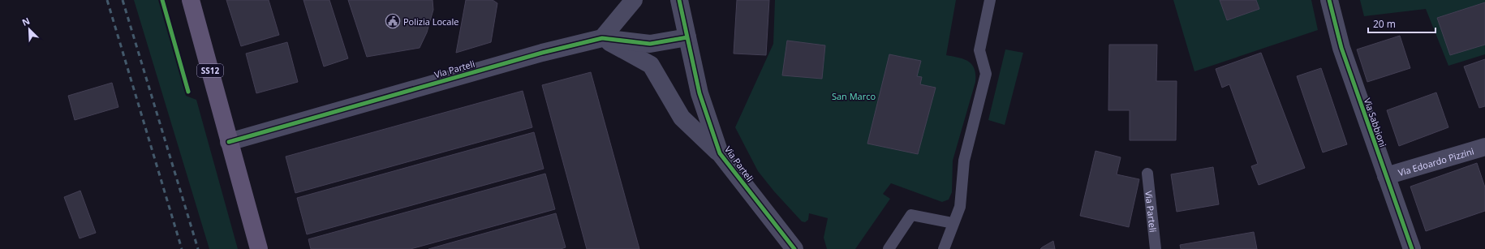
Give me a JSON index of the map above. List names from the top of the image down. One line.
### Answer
{"streets":{"main road":["SS12"],"street":["Via Parteli","Via Sabbioni","Via Edoardo Pizzini"]},"crossings":[["Via Parteli","SS12"],["Via Sabbioni","Via Edoardo Pizzini"]],"parks":["San Marco"],"places":{"public building":["Polizia Locale"]},"scale_bar":"20 m","north":"top left"}
